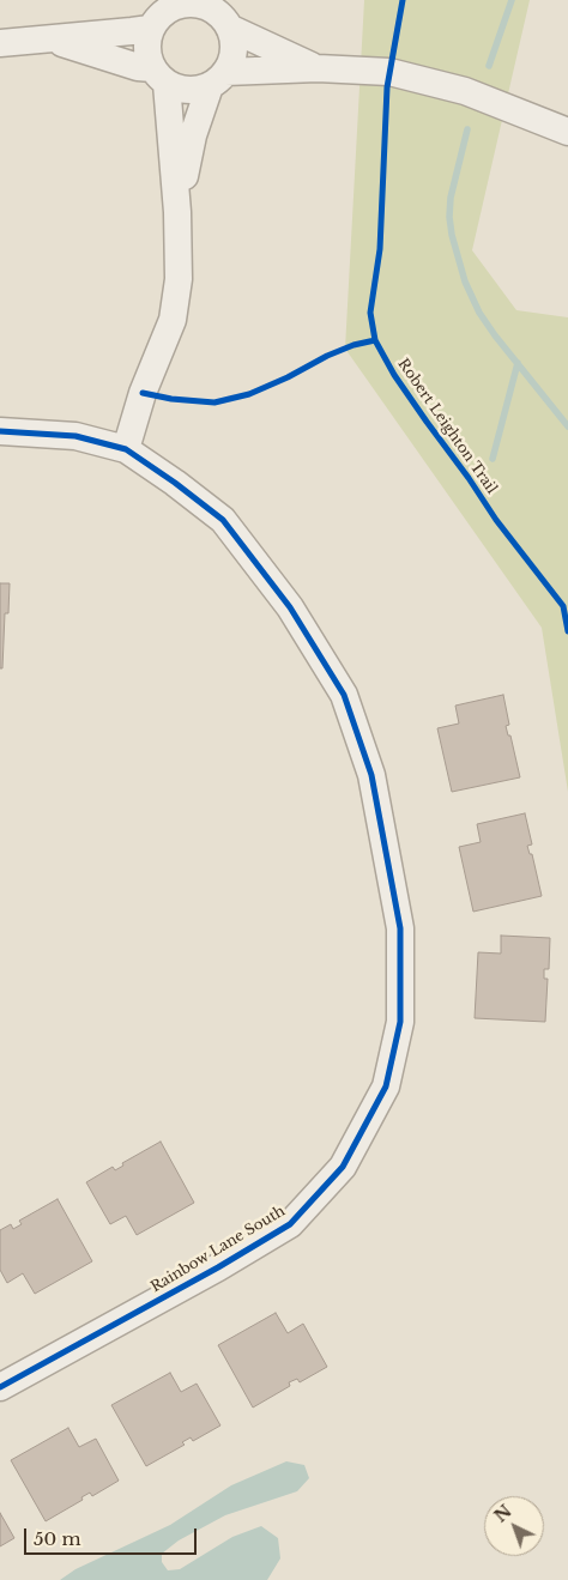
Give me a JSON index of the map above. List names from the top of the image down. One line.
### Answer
{"streets":{"street":["Rainbow Lane South"],"cycle path":["Robert Leighton Trail"]},"scale_bar":"50 m","north":"top left"}
